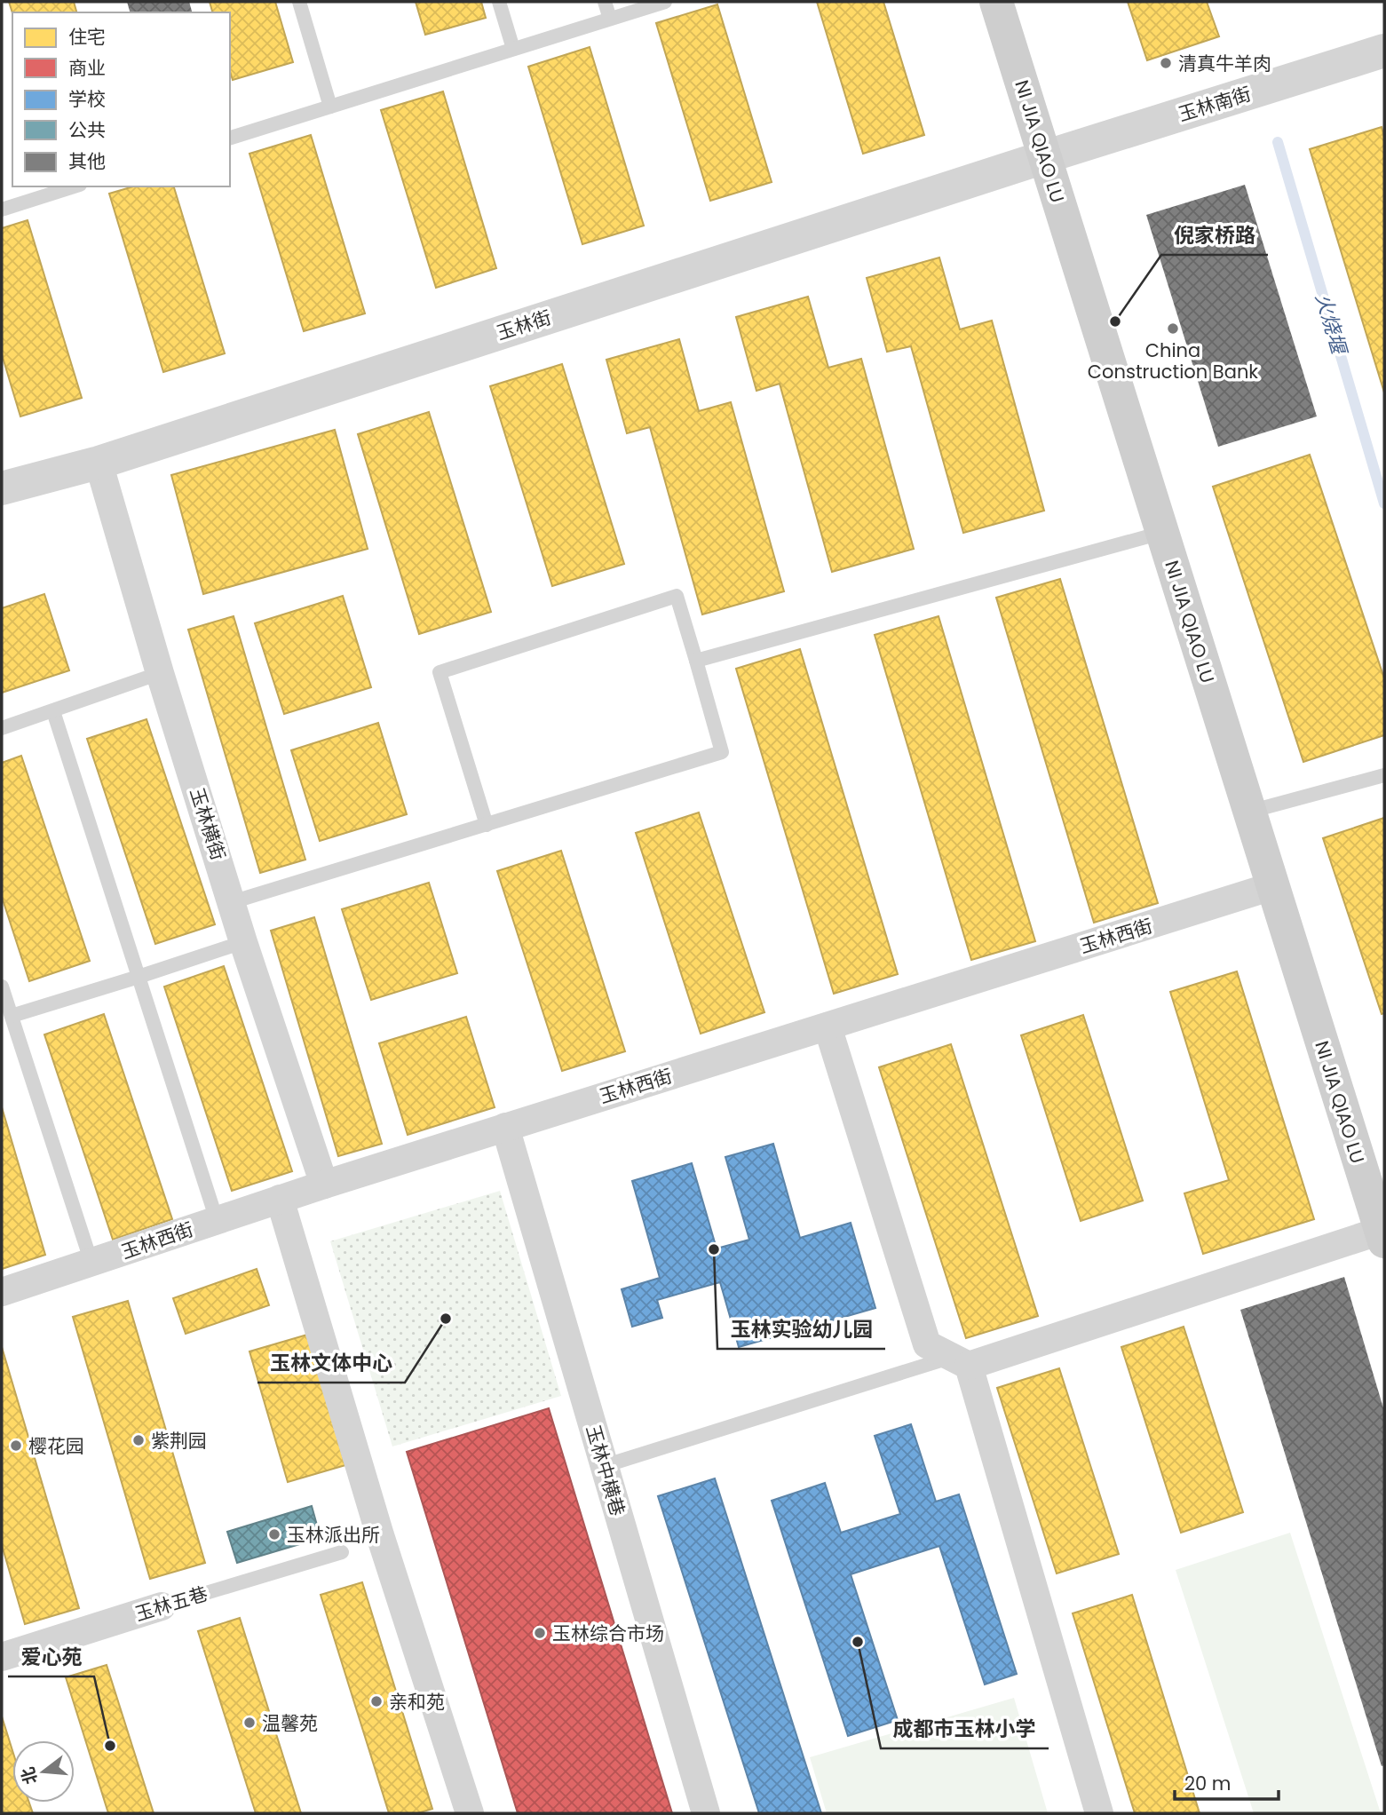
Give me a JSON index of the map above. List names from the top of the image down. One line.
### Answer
{"streets":{"main road":["NI JIA QIAO LU"],"street":["玉林南街","玉林街","玉林横街","玉林西街","玉林中横巷","玉林五巷"]},"crossings":[["玉林南街","NI JIA QIAO LU"],["玉林南街","玉林街"],["NI JIA QIAO LU","玉林街"],["NI JIA QIAO LU","玉林西街"],["玉林街","玉林横街"],["玉林横街","玉林西街"],["玉林西街","玉林中横巷"]],"water":["火烧堰"],"places":["清真牛羊肉","倪家桥路","China Construction Bank","玉林实验幼儿园","玉林文体中心","紫荆园","樱花园","玉林派出所","玉林综合市场","成都市玉林小学","亲和苑","温馨苑","爱心苑"],"legend":["住宅","商业","学校","公共","其他"],"scale_bar":"20 m","north":"left"}
